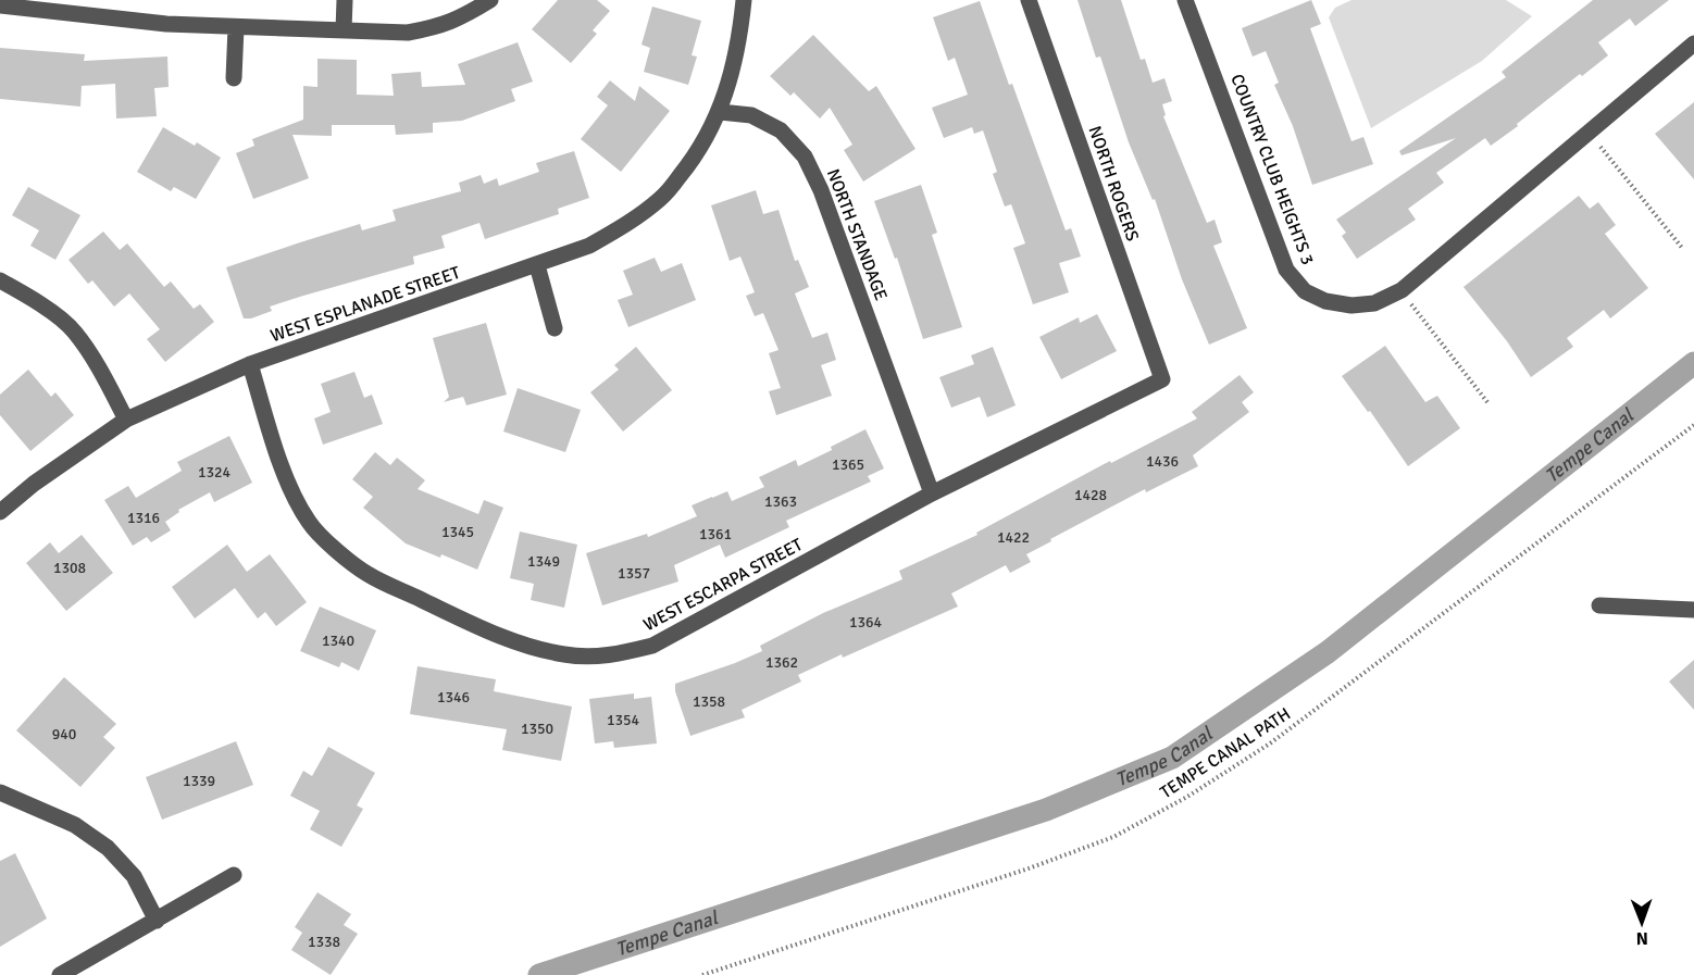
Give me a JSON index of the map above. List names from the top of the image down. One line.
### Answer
{"streets":{"street":["COUNTRY CLUB HEIGHTS 3","NORTH ROGERS","NORTH STANDAGE","WEST ESPLANADE STREET","WEST ESCARPA STREET"],"path":["TEMPE CANAL PATH"]},"crossings":[["NORTH ROGERS","WEST ESCARPA STREET"],["NORTH STANDAGE","WEST ESPLANADE STREET"],["NORTH STANDAGE","WEST ESCARPA STREET"],["WEST ESPLANADE STREET","WEST ESCARPA STREET"]],"water":["Tempe Canal"],"house_numbers":["1436","1365","1324","1428","1363","1316","1345","1361","1422","1349","1308","1357","1364","1340","1362","1346","1358","1354","1350","940","1339","1338"],"north":"bottom"}
